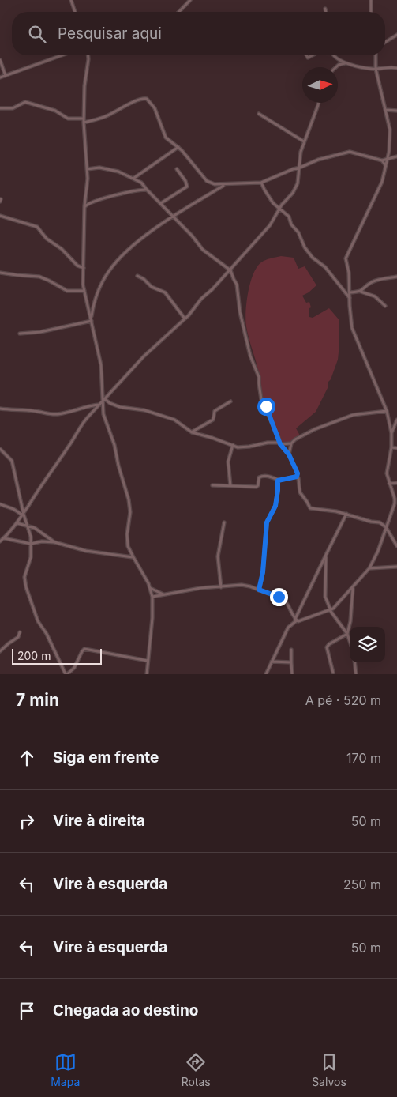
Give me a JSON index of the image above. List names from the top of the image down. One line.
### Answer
{"scale_bar":"200 m","north":"right","page":{"search":"Pesquisar aqui","scale":"200 m","heading":["7 min","A pé · 520 m"],"list":[["Siga em frente","170 m"],["Vire à direita","50 m"],["Vire à esquerda","250 m"],["Vire à esquerda","50 m"],"Chegada ao destino"],"nav":["Mapa","Rotas","Salvos"]}}
